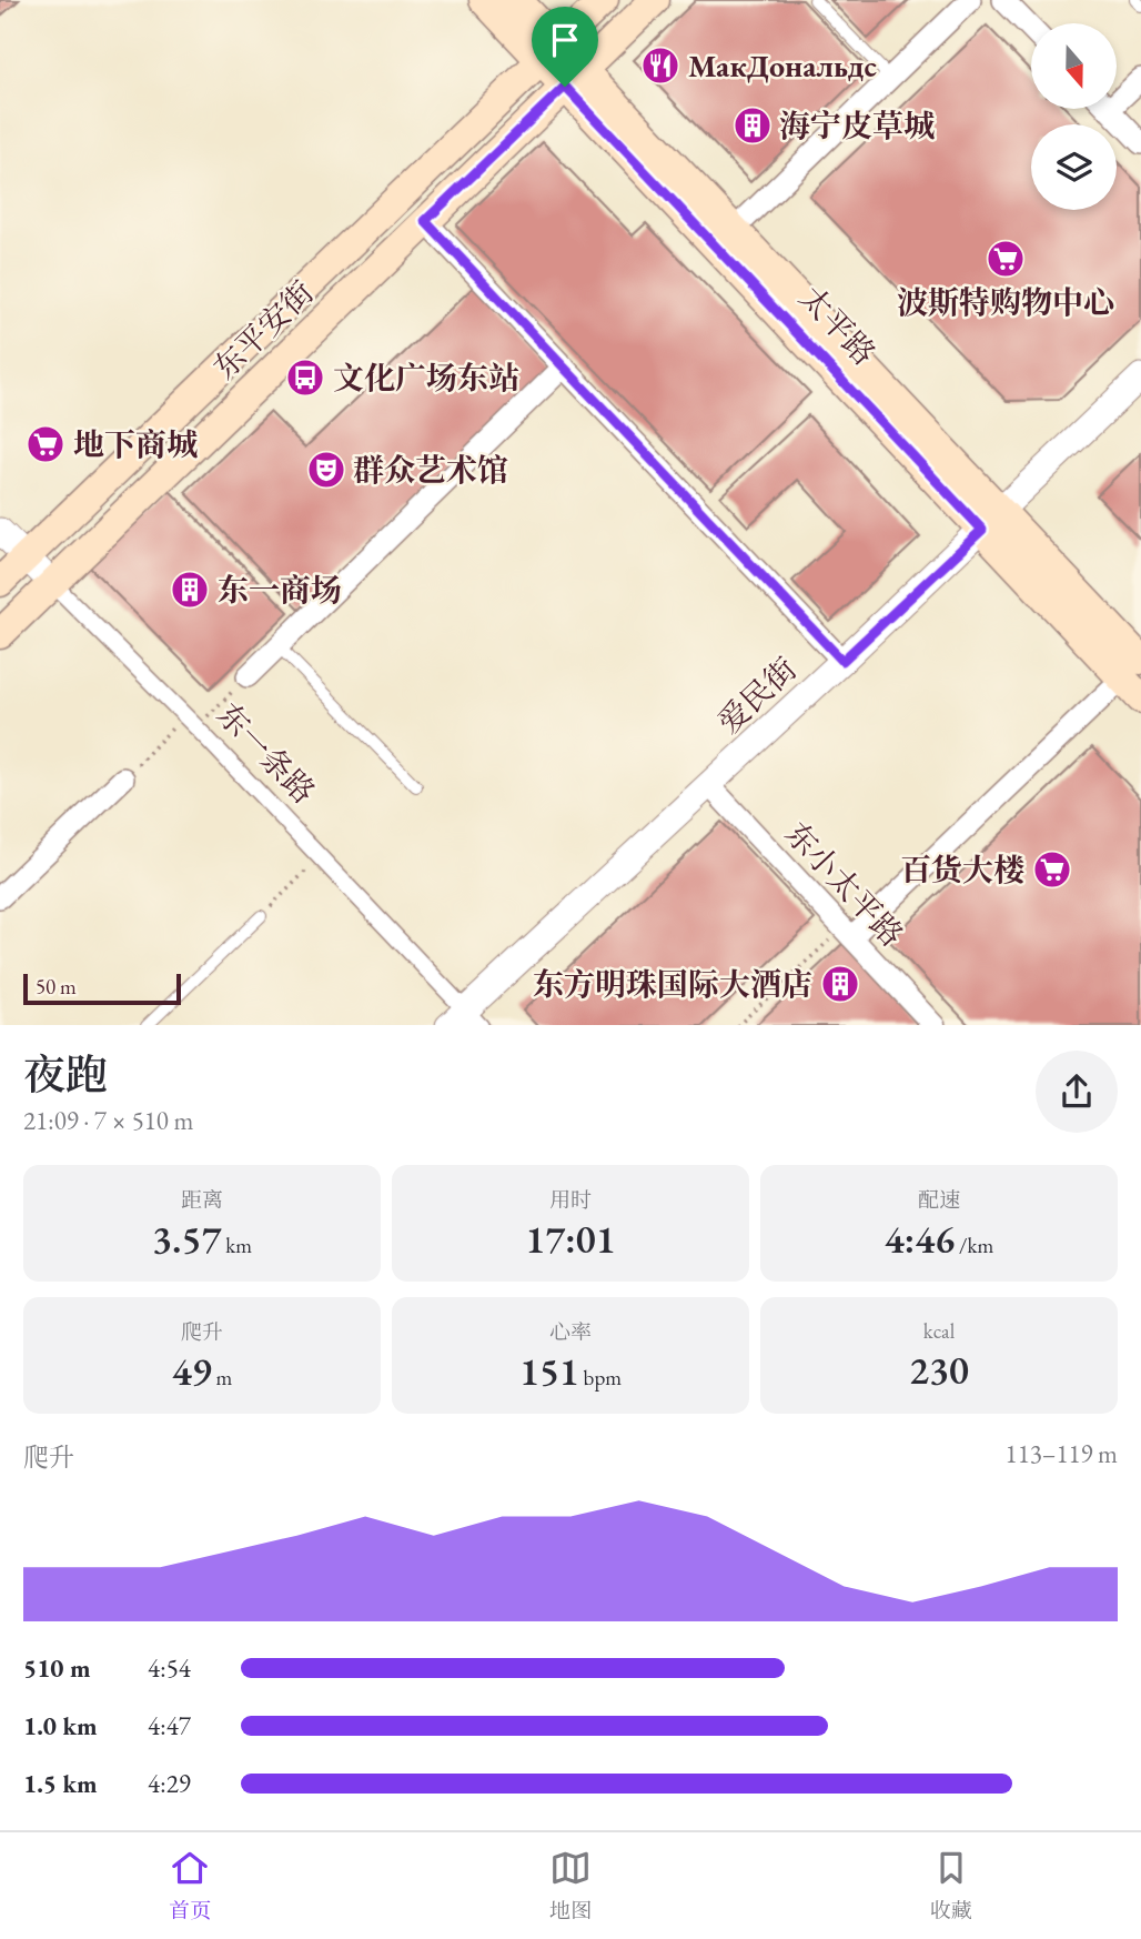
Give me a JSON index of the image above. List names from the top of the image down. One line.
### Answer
{"streets":{"main road":["太平路","东平安街"],"street":["爱民街","东一条路","东小太平路"]},"crossings":[["太平路","东平安街"],["太平路","爱民街"],["东平安街","东一条路"],["爱民街","东一条路"],["爱民街","东小太平路"]],"places":{"restaurant":["МакДональдс"],"building":["海宁皮草城","东一商场","东方明珠国际大酒店"],"supermarket":["波斯特购物中心","地下商城","百货大楼"],"bus stop":["文化广场东站"],"theatre":["群众艺术馆"]},"scale_bar":"50 m","north":"bottom","page":{"scale":"50 m","heading":["夜跑","21:09 · 7 × 510 m"],"stats":[["距离","3.57 km"],["用时","17:01"],["配速","4:46 /km"],["爬升","49 m"],["心率","151 bpm"],["kcal","230"]],"chart":["爬升","113–119 m"],"list":[{"name":"510 m","note":"4:54"},{"name":"1.0 km","note":"4:47"},{"name":"1.5 km","note":"4:29"}],"tabs":["首页","地图","收藏"]}}
